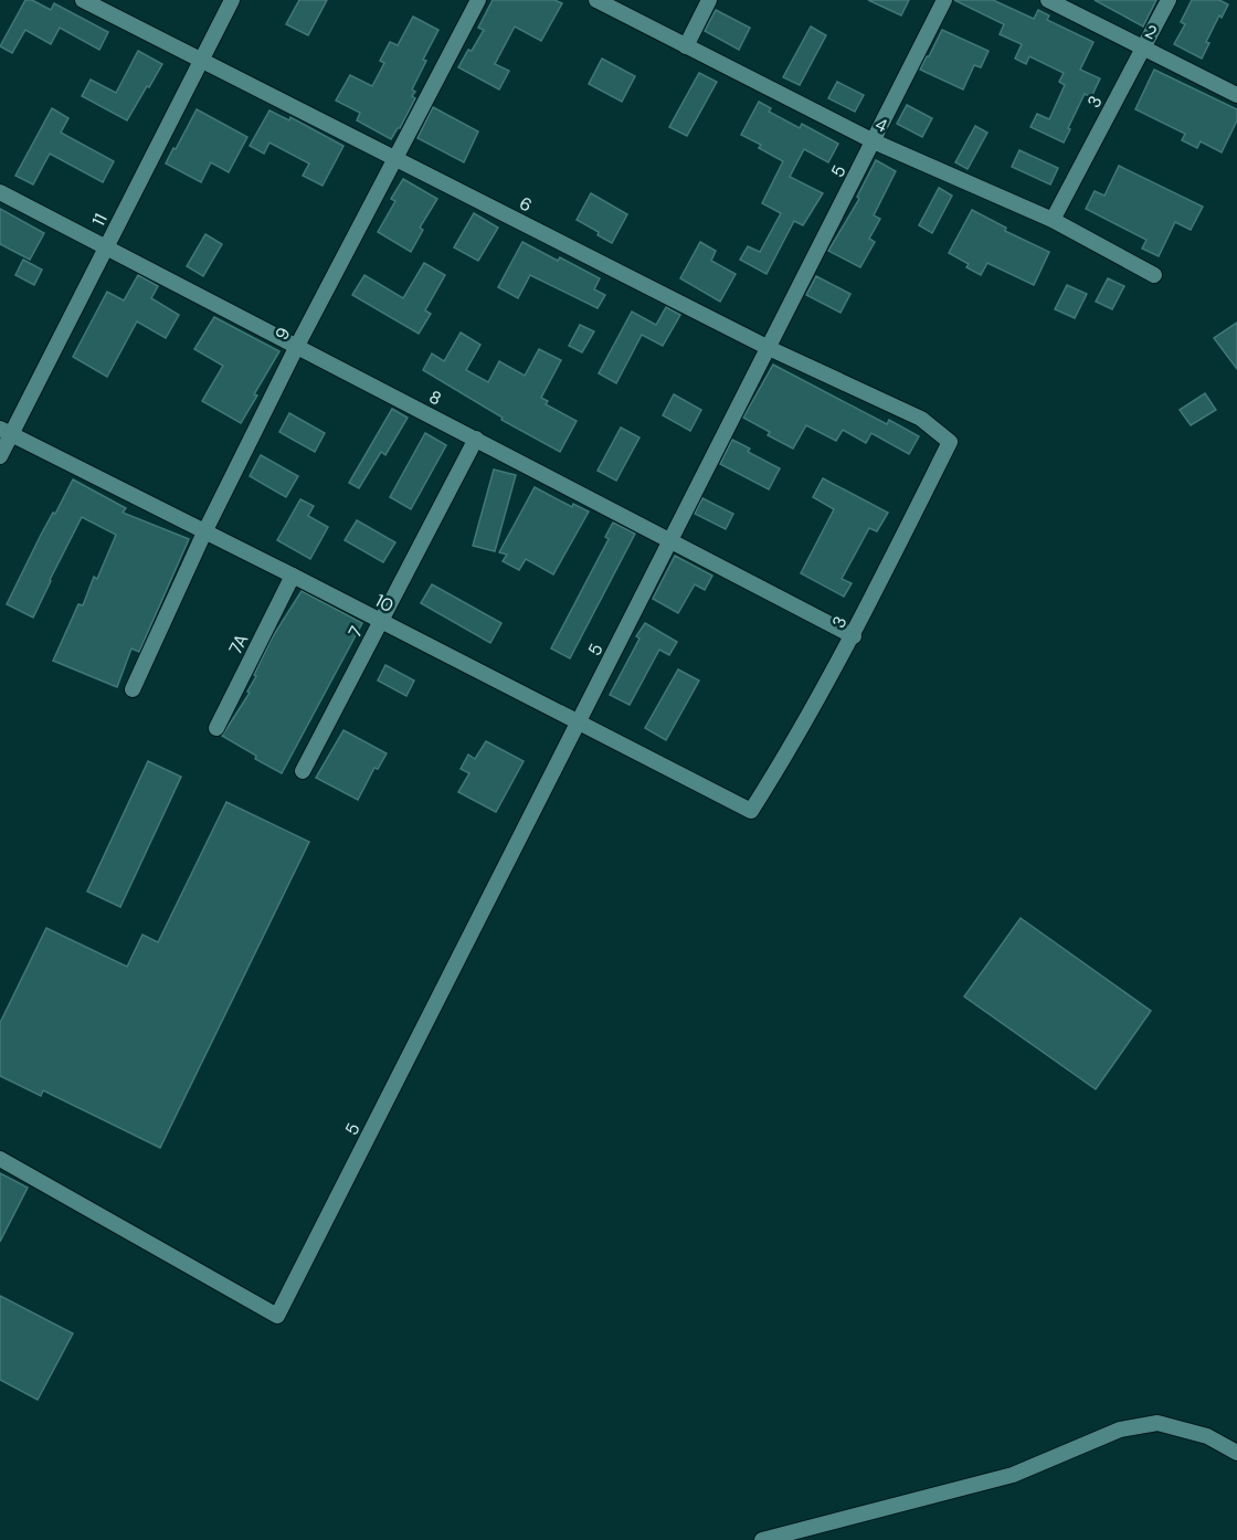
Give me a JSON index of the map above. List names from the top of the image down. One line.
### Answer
{"streets":{"street":["2","3","4","5","6","11","9","8","10","7","7A"]},"crossings":[["2","3"],["3","4"],["3","6"],["3","8"],["3","10"],["4","5"],["5","6"],["5","8"],["5","10"],["6","11"],["6","9"],["11","8"],["11","10"],["9","8"],["9","10"],["8","7"],["10","7"],["10","7A"]]}
